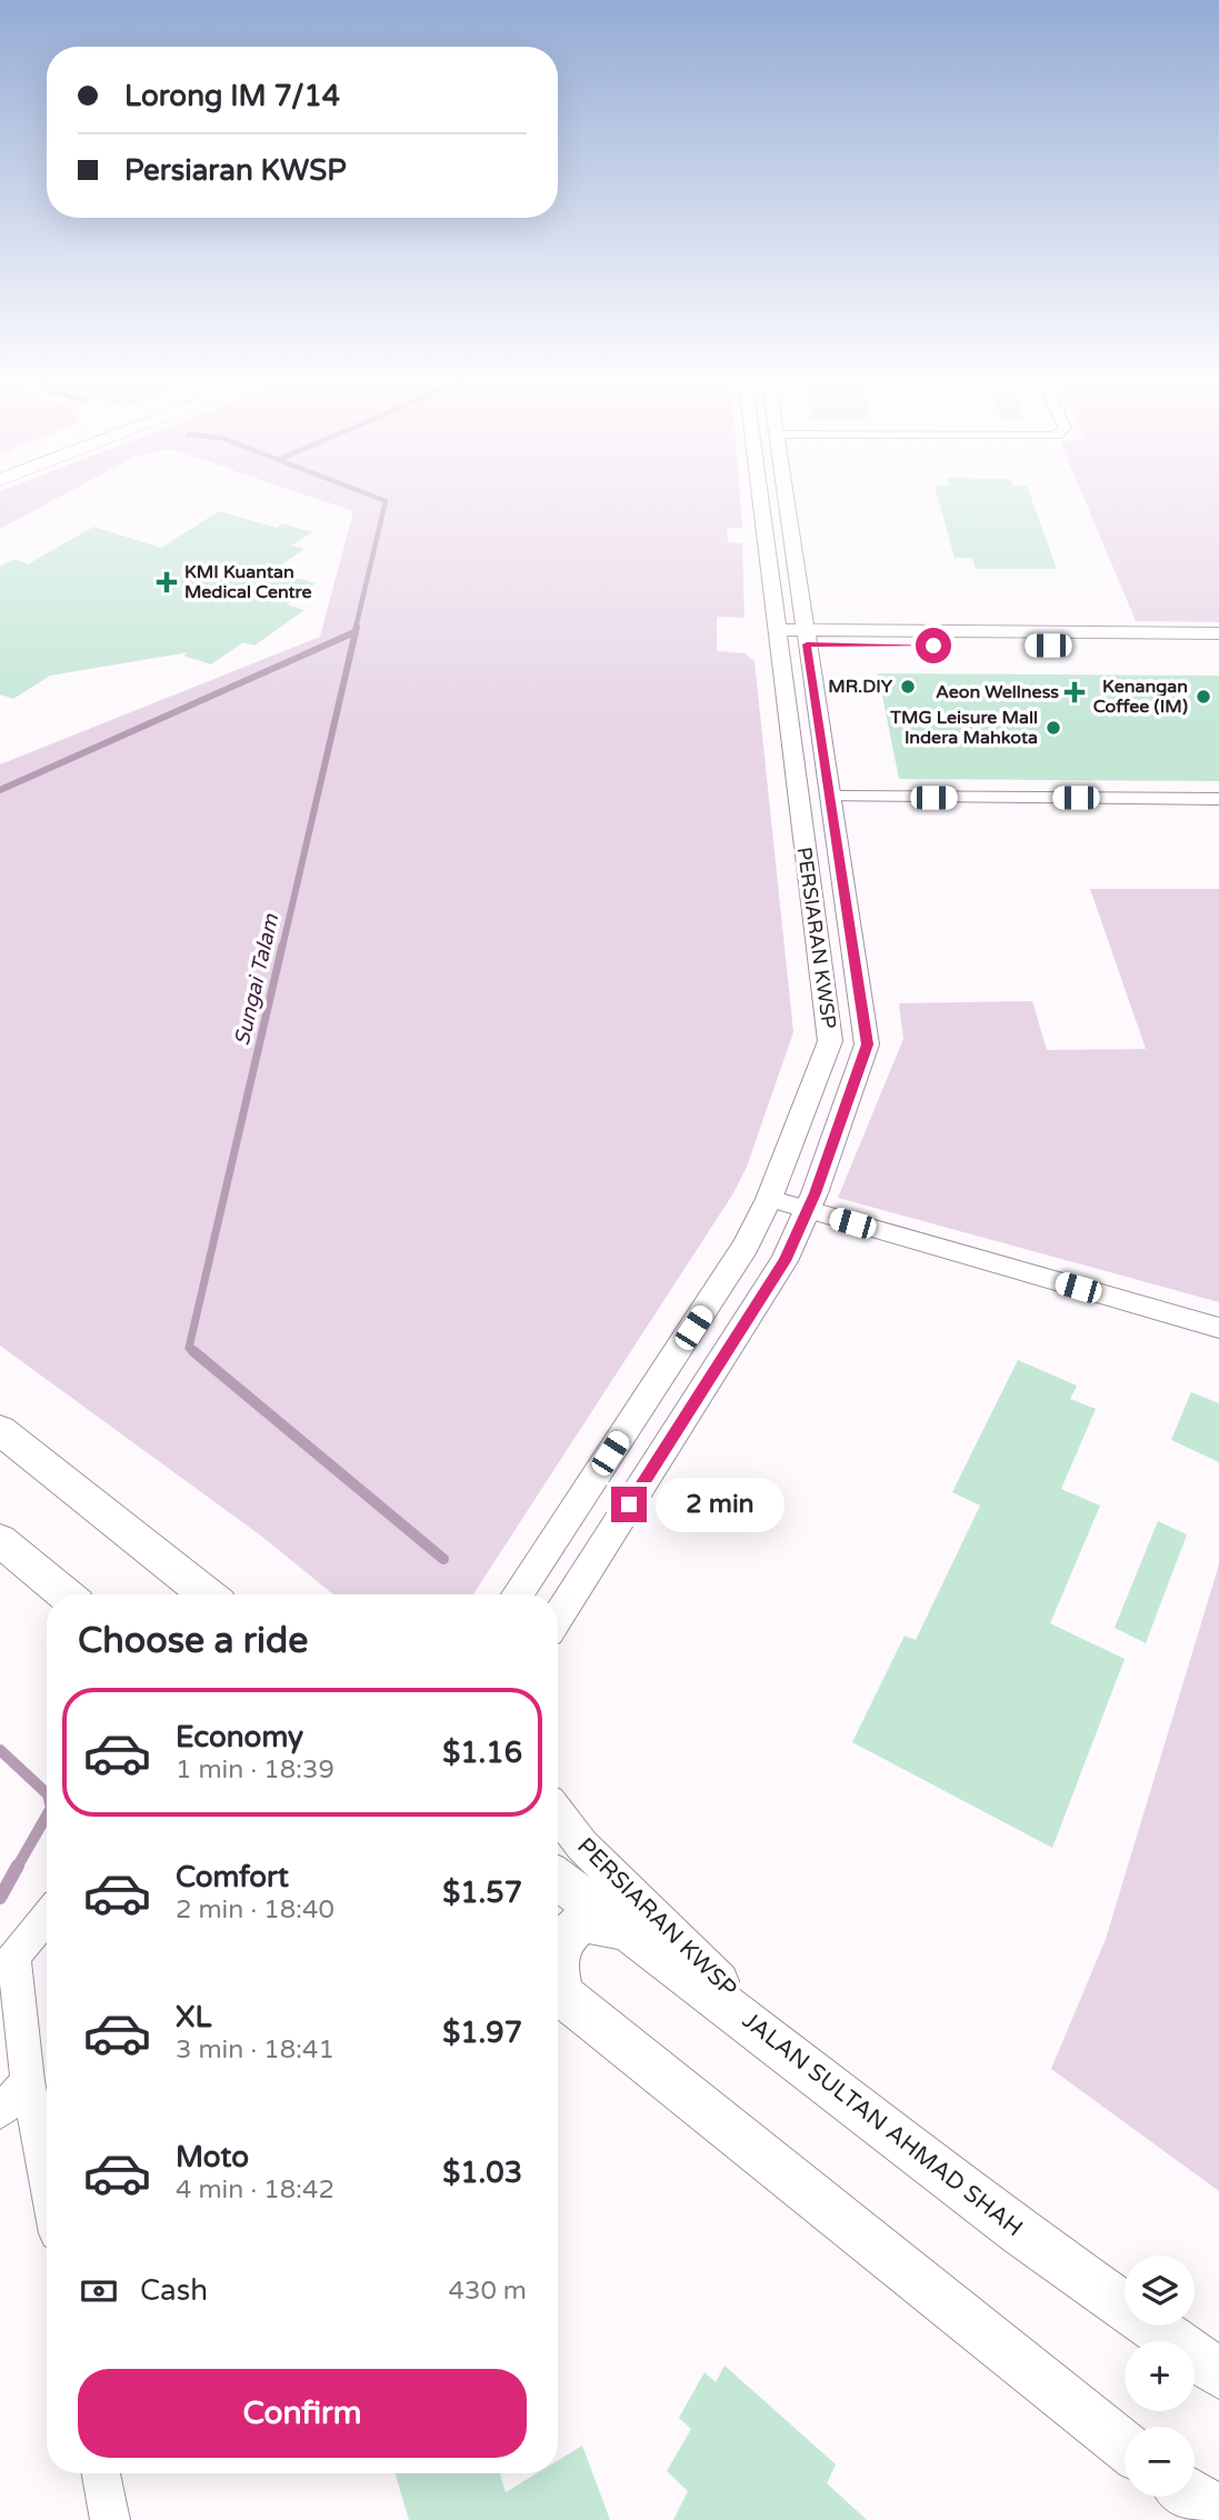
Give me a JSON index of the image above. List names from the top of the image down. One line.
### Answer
{"streets":{"main road":["JALAN SULTAN AHMAD SHAH"],"street":["PERSIARAN KWSP"]},"crossings":[["PERSIARAN KWSP","JALAN SULTAN AHMAD SHAH"]],"water":["Sungai Talam"],"places":{"health":["KMI Kuantan Medical Centre","Aeon Wellness"],"other":["MR.DIY","Kenangan Coffee (IM)","TMG Leisure Mall Indera Mahkota"]},"page":{"banner":["Lorong IM 7/14","Persiaran KWSP"],"bubble":"2 min","heading":"Choose a ride","list":[{"name":"Economy","note":"1 min · 18:39","value":"$1.16"},{"name":"Comfort","note":"2 min · 18:40","value":"$1.57"},{"name":"XL","note":"3 min · 18:41","value":"$1.97"},{"name":"Moto","note":"4 min · 18:42","value":"$1.03"}],"pay":["Cash","430 m"],"map_buttons":["+","−"],"buttons":"Confirm"}}
